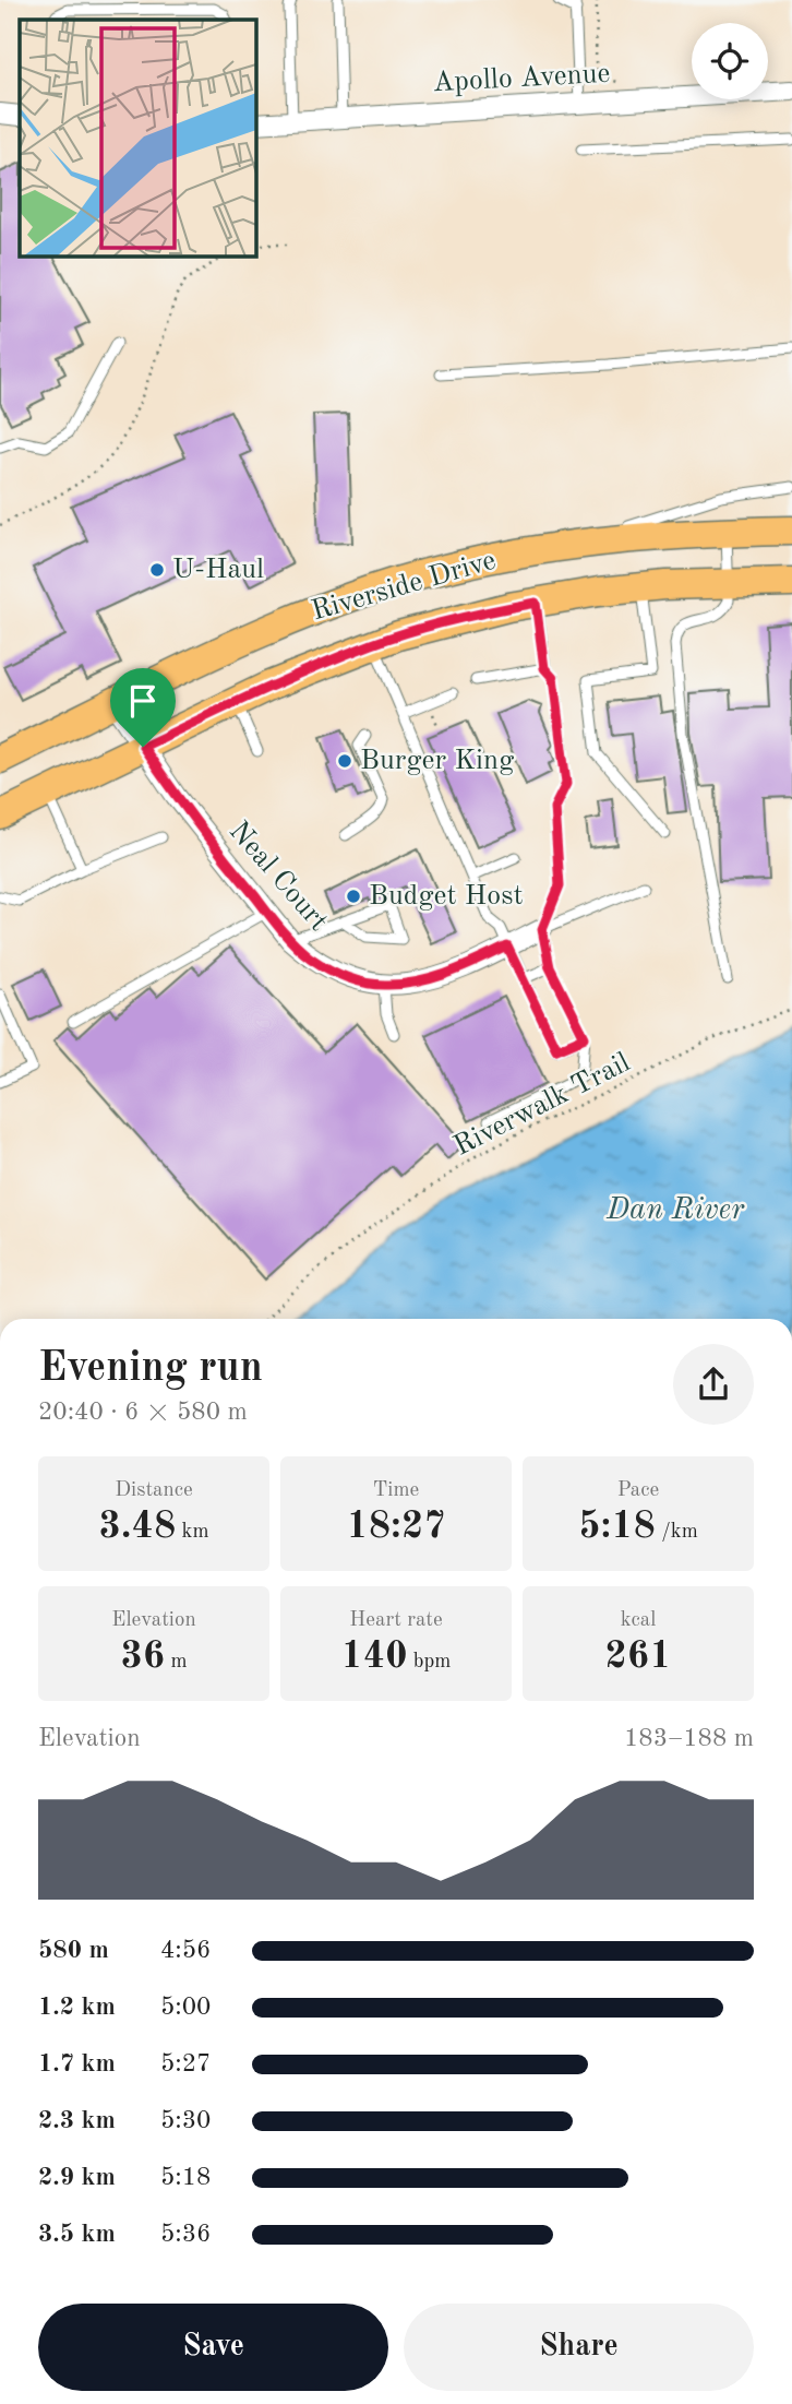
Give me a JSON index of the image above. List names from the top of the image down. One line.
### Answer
{"streets":{"main road":["Riverside Drive"],"street":["Apollo Avenue","Neal Court"],"path":["Riverwalk Trail"]},"crossings":[["Riverside Drive","Neal Court"]],"water":["Dan River"],"places":["U-Haul","Burger King","Budget Host"],"page":{"heading":["Evening run","20:40 · 6 × 580 m"],"stats":[["Distance","3.48 km"],["Time","18:27"],["Pace","5:18 /km"],["Elevation","36 m"],["Heart rate","140 bpm"],["kcal","261"]],"chart":["Elevation","183–188 m"],"list":[{"name":"580 m","note":"4:56"},{"name":"1.2 km","note":"5:00"},{"name":"1.7 km","note":"5:27"},{"name":"2.3 km","note":"5:30"},{"name":"2.9 km","note":"5:18"},{"name":"3.5 km","note":"5:36"}],"buttons":["Save","Share"]}}
